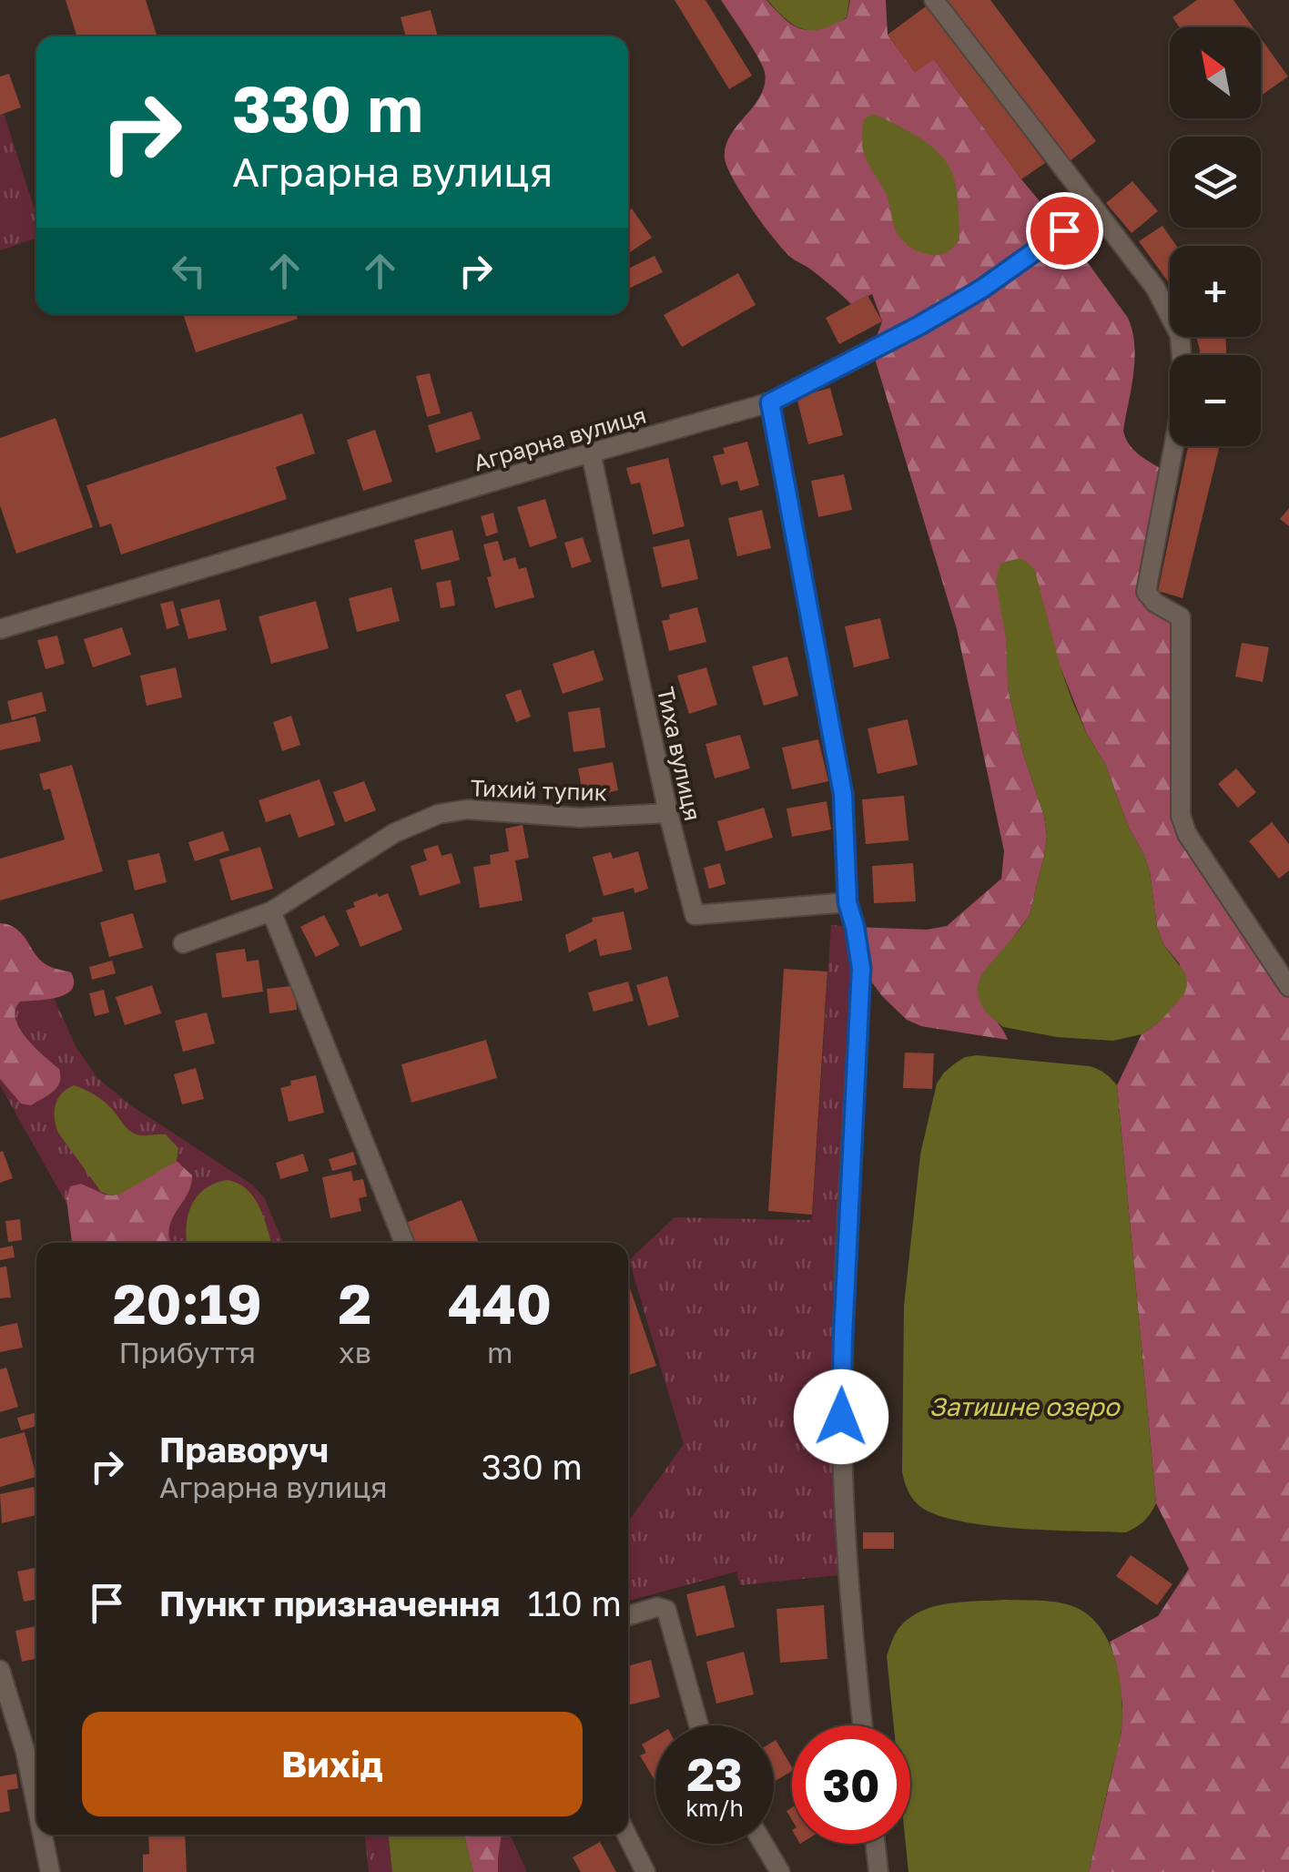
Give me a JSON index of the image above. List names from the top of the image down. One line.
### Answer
{"streets":{"street":["Аграрна вулиця","Тиха вулиця","Тихий тупик"]},"crossings":[["Аграрна вулиця","Тиха вулиця"],["Тиха вулиця","Тихий тупик"]],"water":["Затишне озеро"],"north":"top left","page":{"map_buttons":["+","−"],"turn":["330 m","Аграрна вулиця"],"eta":["20:19","Прибуття","2","хв","440","m"],"list":[{"name":"Праворуч","note":"Аграрна вулиця","value":"330 m"},{"name":"Пункт призначення","value":"110 m"}],"buttons":"Вихід","speed":"23 km/h","limit":"30"}}
